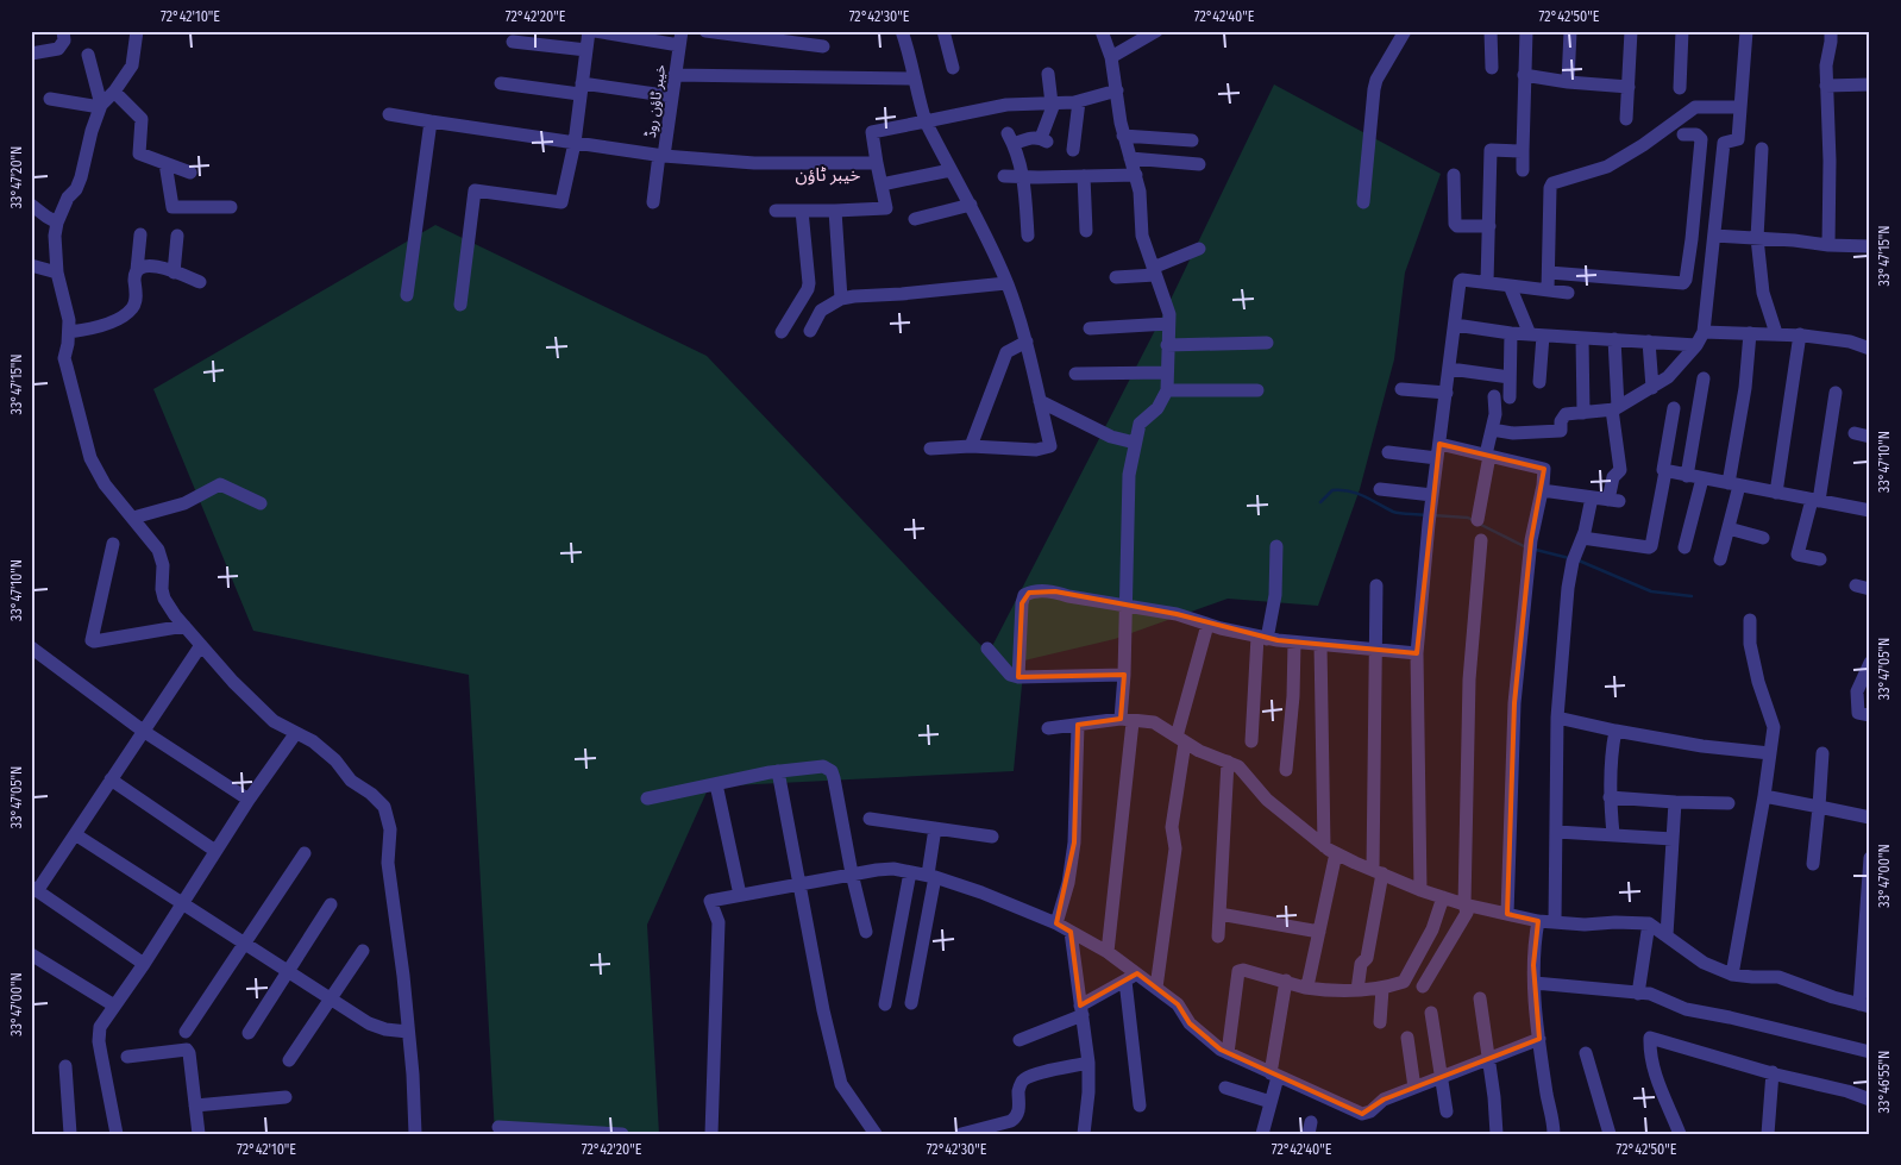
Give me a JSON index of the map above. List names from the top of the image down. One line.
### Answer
{"streets":{"street":["خیبر ٹاؤن روڈ"]},"districts":["خیبر ٹاؤن"],"coordinates":["72°42'10\"E","72°42'20\"E","72°42'30\"E","72°42'40\"E","72°42'50\"E","33°47'20\"N","33°47'15\"N","33°47'10\"N","33°47'05\"N","33°47'00\"N","33°46'55\"N"]}
